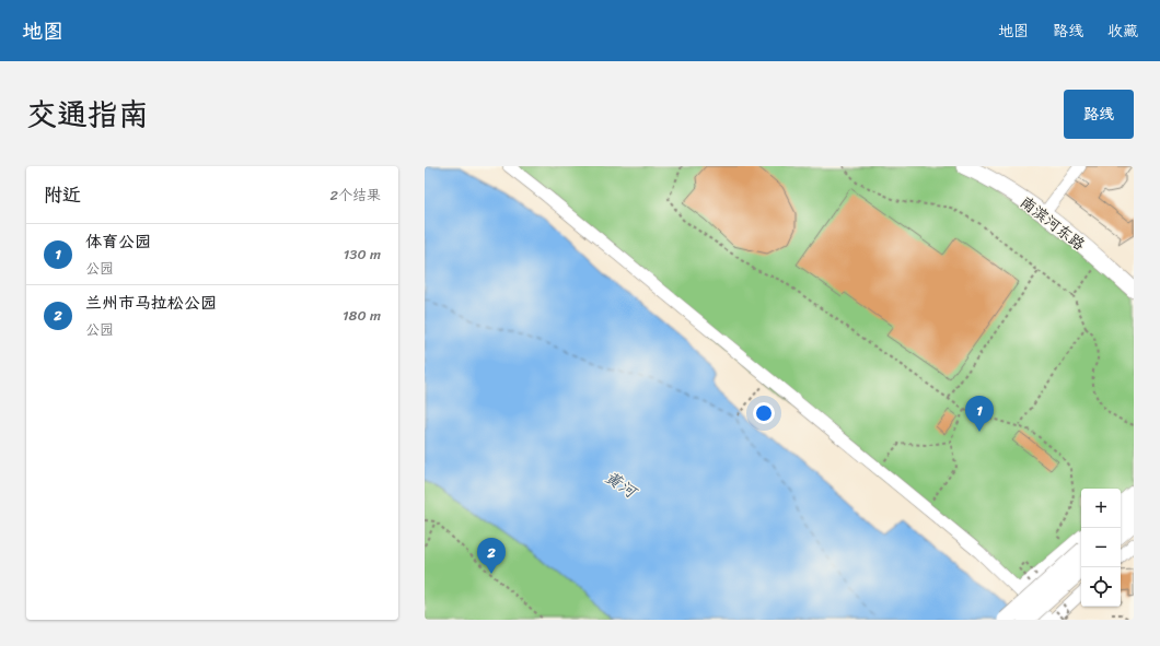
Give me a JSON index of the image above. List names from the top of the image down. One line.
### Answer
{"streets":{"main road":["南滨河东路"]},"water":["黄河"],"page":{"header":"地图","nav":["地图","路线","收藏"],"title":"交通指南","buttons":"路线","heading":["附近","2个结果"],"list":[{"mark":"1","name":"体育公园","note":"公园","value":"130 m"},{"mark":"2","name":"兰州市马拉松公园","note":"公园","value":"180 m"}],"pins":["1","2"],"map_buttons":["+","−"]}}
